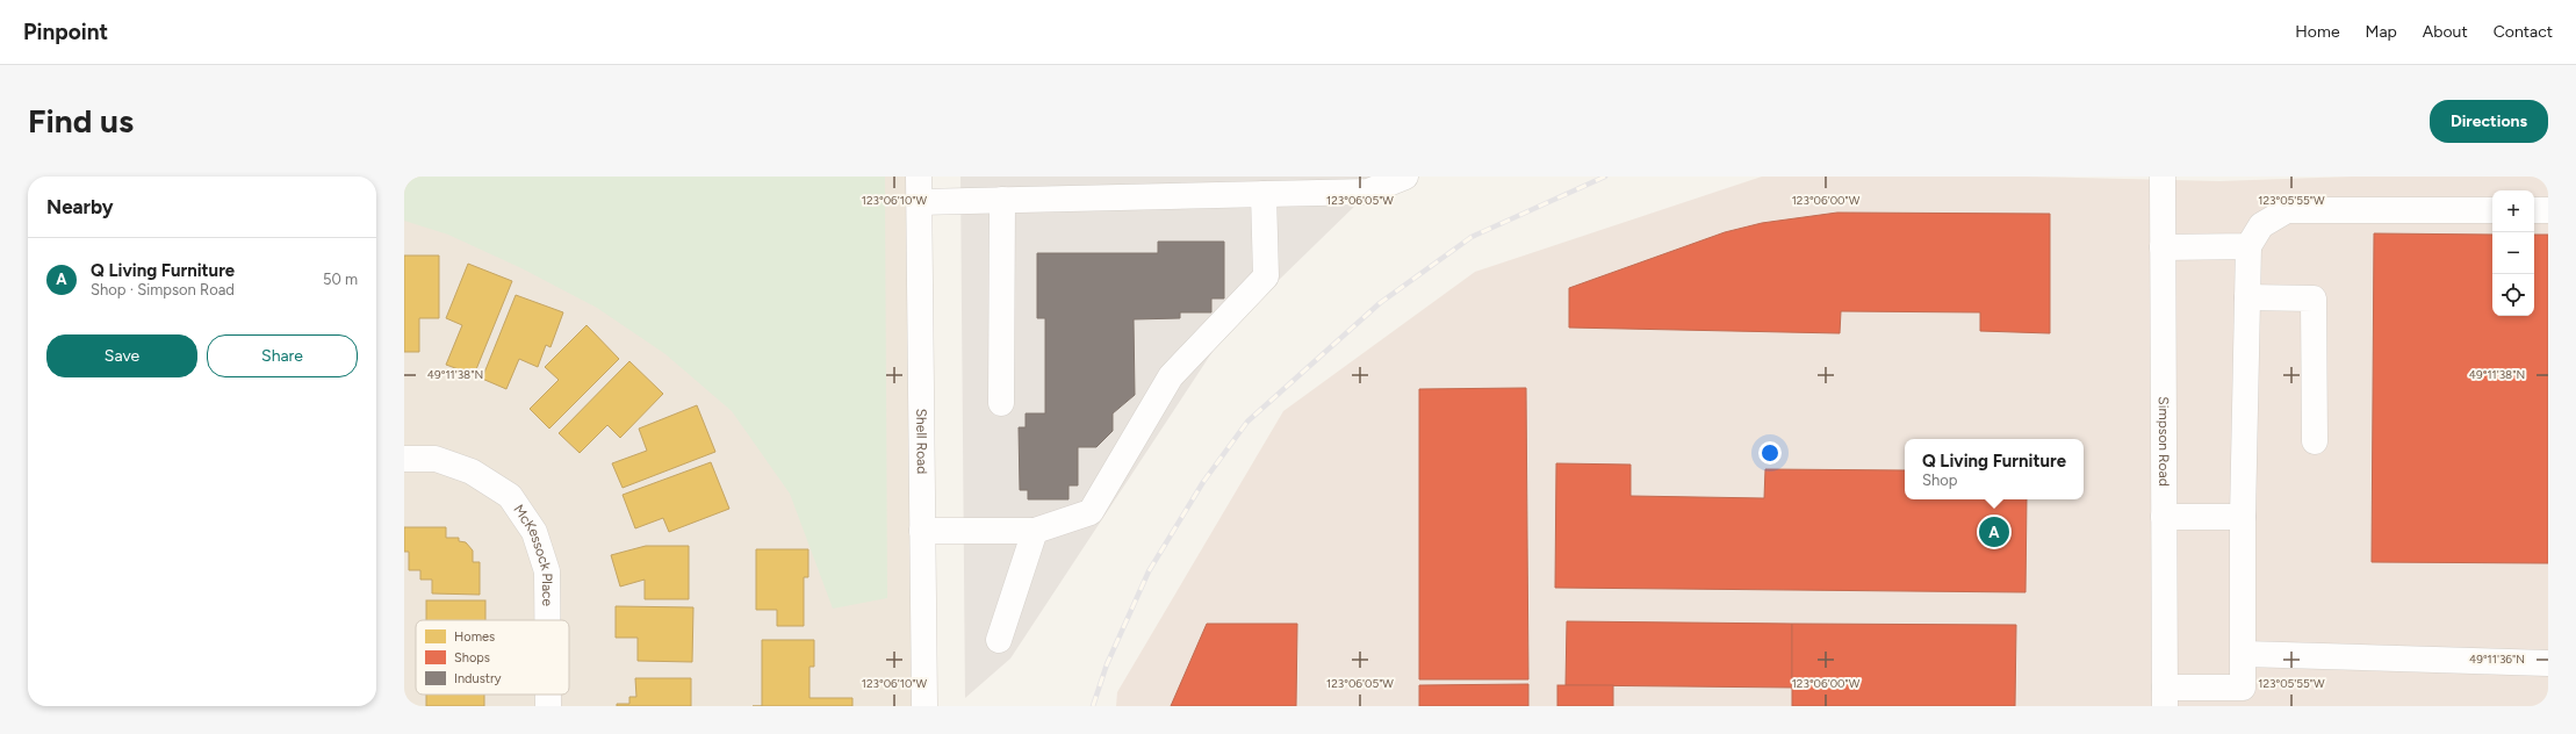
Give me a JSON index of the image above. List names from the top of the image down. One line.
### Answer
{"streets":{"street":["Shell Road","Simpson Road","McKessock Place"]},"legend":["Homes","Shops","Industry"],"page":{"header":"Pinpoint","nav":["Home","Map","About","Contact"],"buttons":["Directions",["Save","Share"]],"title":"Find us","heading":"Nearby","map_buttons":["+","−"],"list":[{"mark":"A","name":"Q Living Furniture","note":"Shop · Simpson Road","value":"50 m"}],"popup":["Q Living Furniture","Shop"],"pins":"A"},"coordinates":["123°06'10\"W","123°06'05\"W","123°06'00\"W","123°05'55\"W","49°11'38\"N","49°11'36\"N"]}
